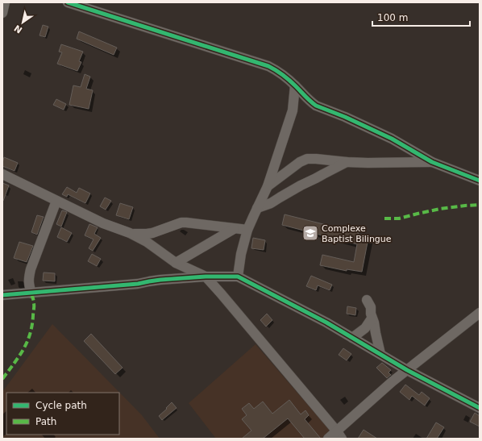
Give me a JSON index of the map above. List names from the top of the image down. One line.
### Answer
{"places":{"school or university":["Complexe Baptist Bilingue"]},"legend":["Cycle path","Path"],"scale_bar":"100 m","north":"bottom left"}
